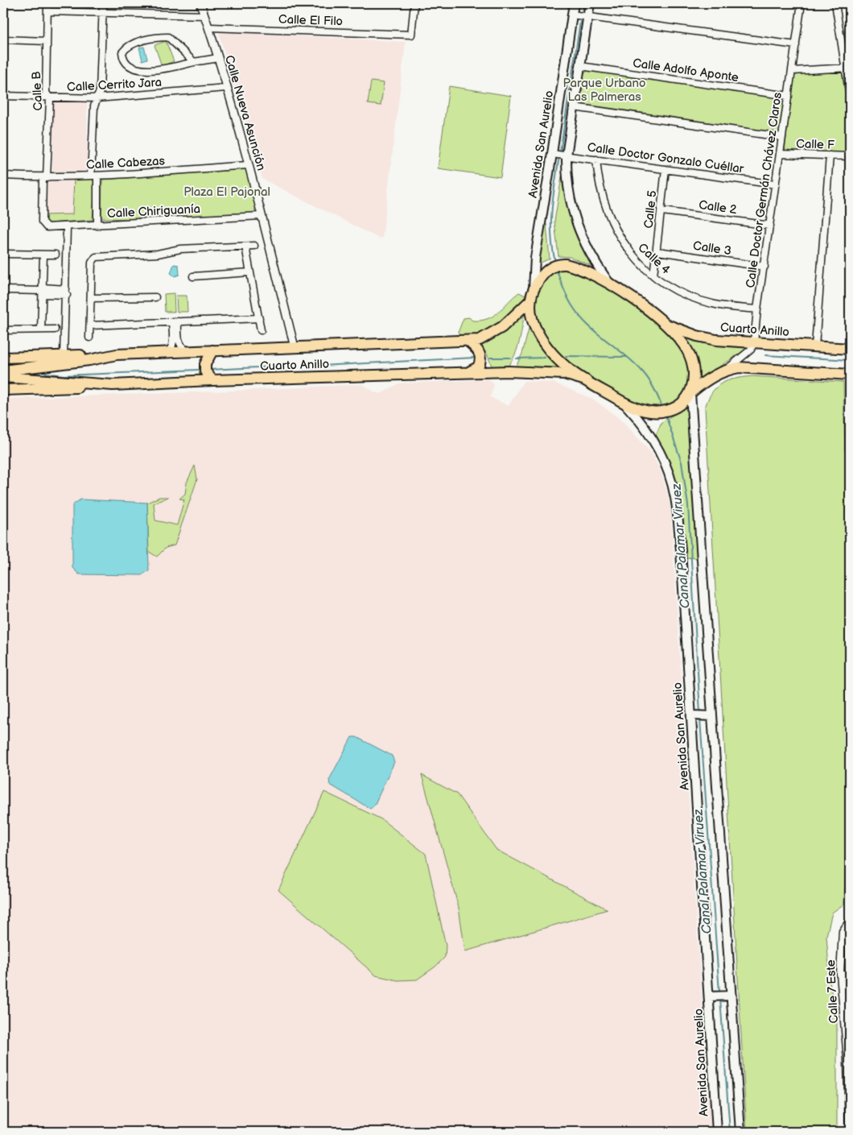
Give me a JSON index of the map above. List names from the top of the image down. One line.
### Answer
{"streets":{"highway":["Cuarto Anillo"],"main road":["Avenida San Aurelio"],"street":["Calle El Filo","Calle Adolfo Aponte","Calle Cerrito Jara","Calle B","Calle Nueva Asunción","Calle F","Calle Doctor Gonzalo Cuéllar","Calle Cabezas","Calle Doctor Germán Chávez Claros","Calle 2","Calle 5","Calle Chiriguanía","Calle 3","Calle 4","Calle 7 Este"]},"crossings":[["Calle El Filo","Calle Nueva Asunción"],["Calle Adolfo Aponte","Calle Doctor Germán Chávez Claros"],["Calle Cerrito Jara","Calle B"],["Calle Cerrito Jara","Calle Nueva Asunción"],["Calle B","Calle Cabezas"],["Calle B","Calle Chiriguanía"],["Calle Nueva Asunción","Calle Cabezas"],["Calle Nueva Asunción","Calle Chiriguanía"],["Calle Nueva Asunción","Cuarto Anillo"],["Avenida San Aurelio","Calle Doctor Gonzalo Cuéllar"],["Calle F","Calle Doctor Germán Chávez Claros"],["Calle Doctor Gonzalo Cuéllar","Calle Doctor Germán Chávez Claros"],["Calle Doctor Gonzalo Cuéllar","Calle 5"],["Calle Doctor Gonzalo Cuéllar","Calle 4"],["Calle Doctor Germán Chávez Claros","Calle 2"],["Calle Doctor Germán Chávez Claros","Calle 3"],["Calle Doctor Germán Chávez Claros","Calle 4"],["Calle Doctor Germán Chávez Claros","Cuarto Anillo"],["Calle 2","Calle 5"],["Calle 5","Calle 3"],["Calle 5","Calle 4"]],"water":["Canal Palamar Viruez"],"parks":["Parque Urbano Las Palmeras","Plaza El Pajonal"]}
